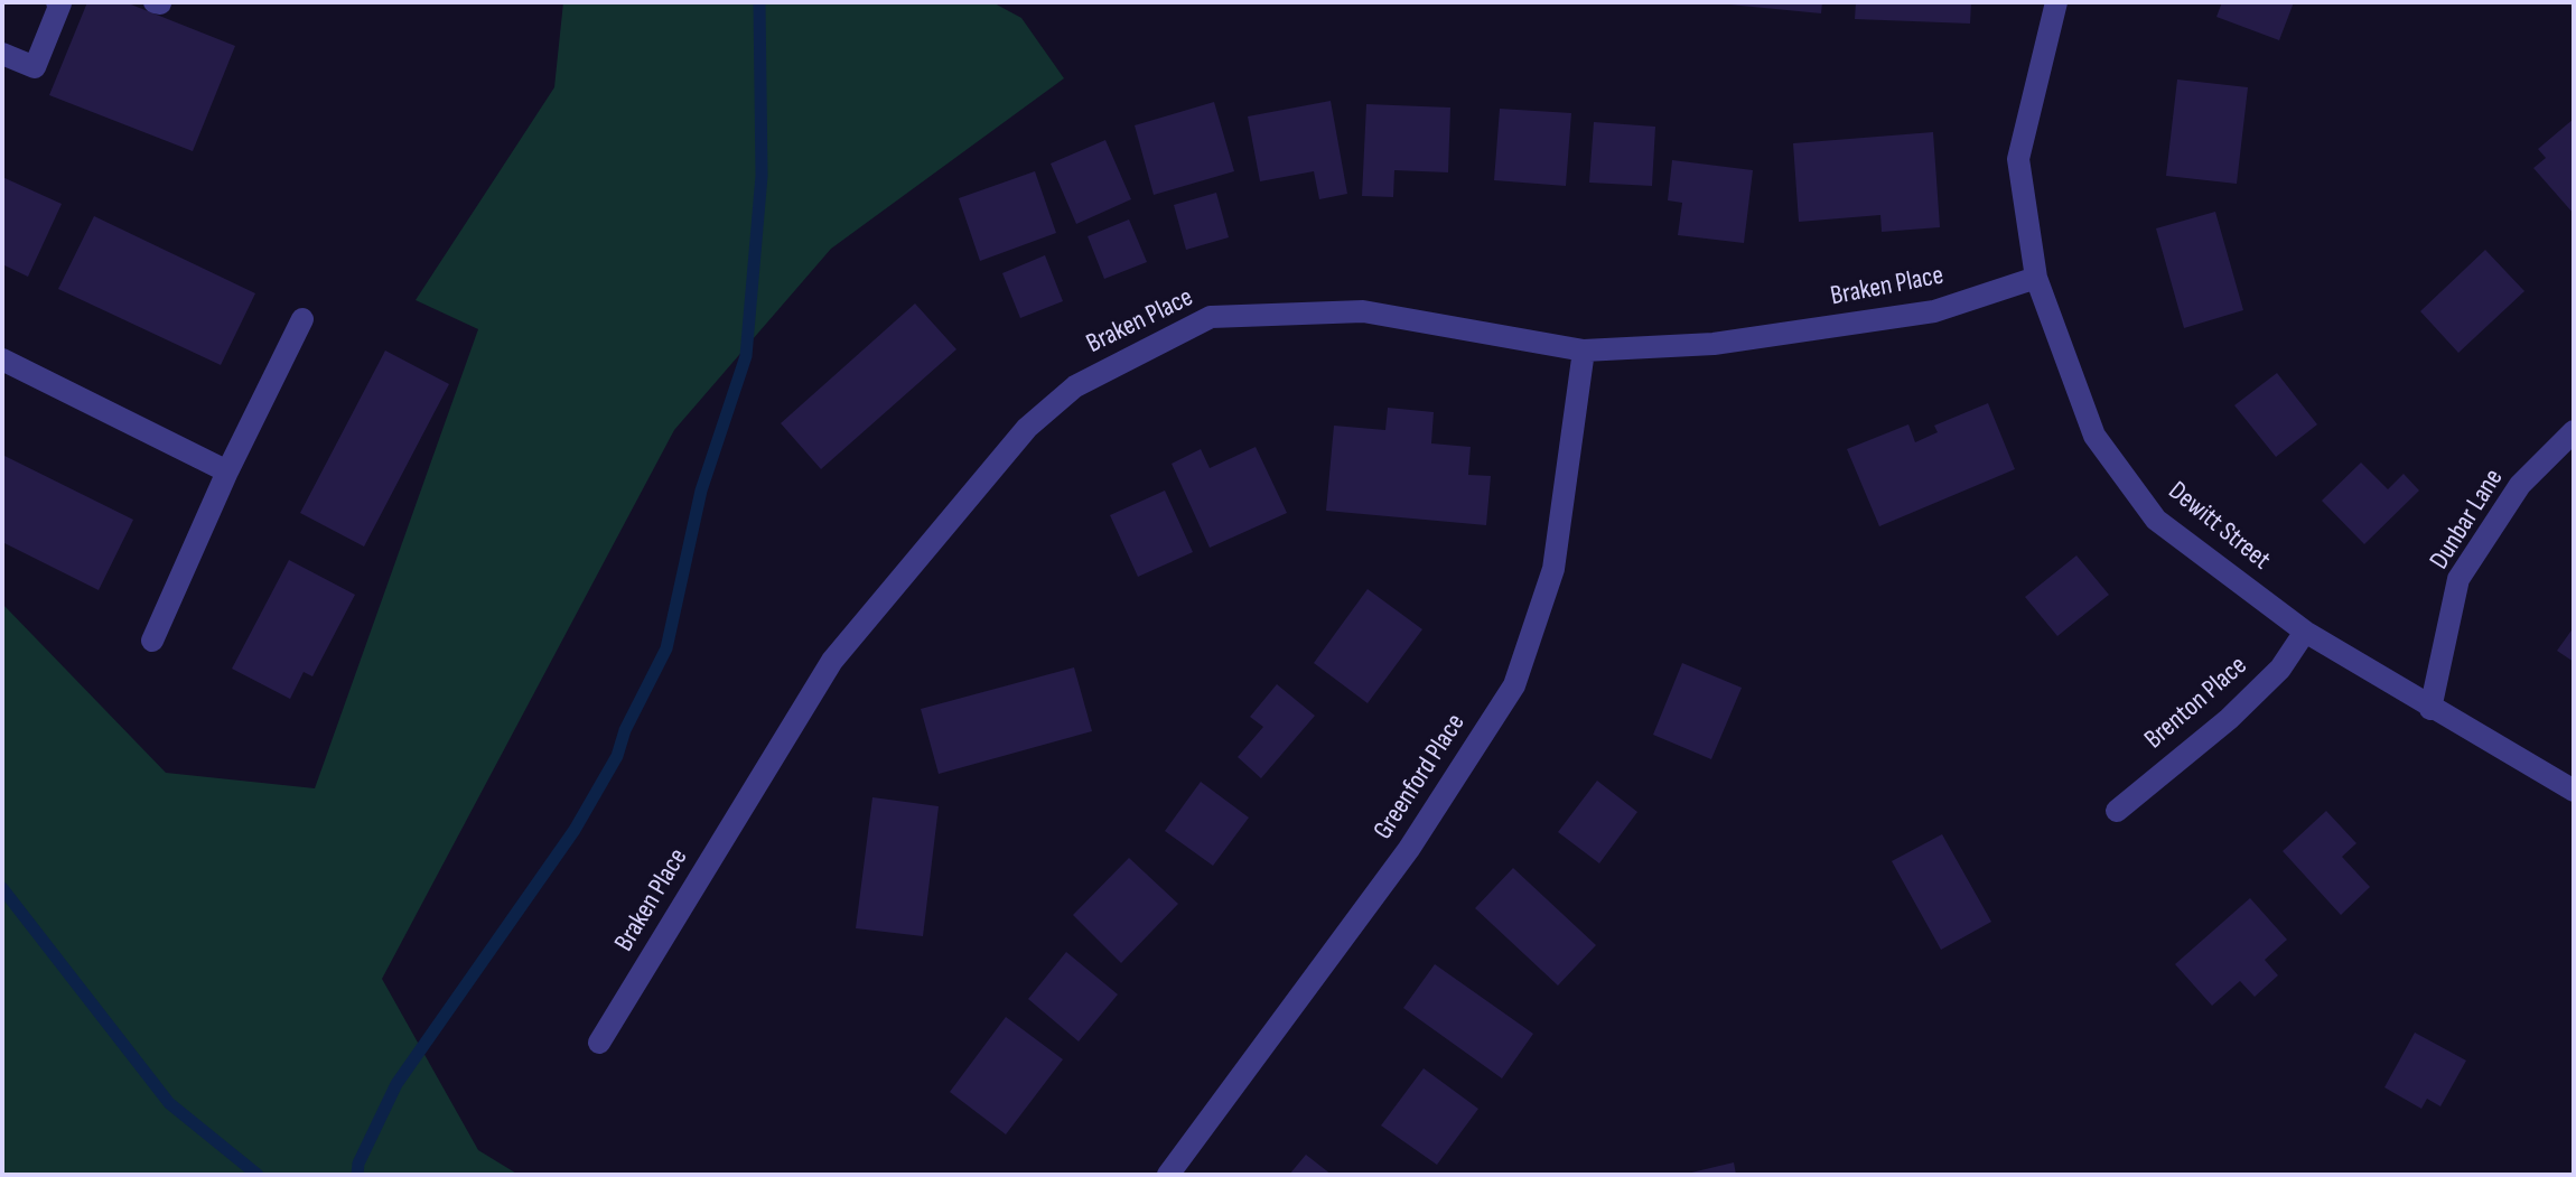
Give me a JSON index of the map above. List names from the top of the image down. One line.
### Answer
{"streets":{"street":["Braken Place","Dunbar Lane","Dewitt Street","Brenton Place","Greenford Place"]},"crossings":[["Braken Place","Dewitt Street"],["Braken Place","Greenford Place"],["Dunbar Lane","Dewitt Street"],["Dewitt Street","Brenton Place"]]}
